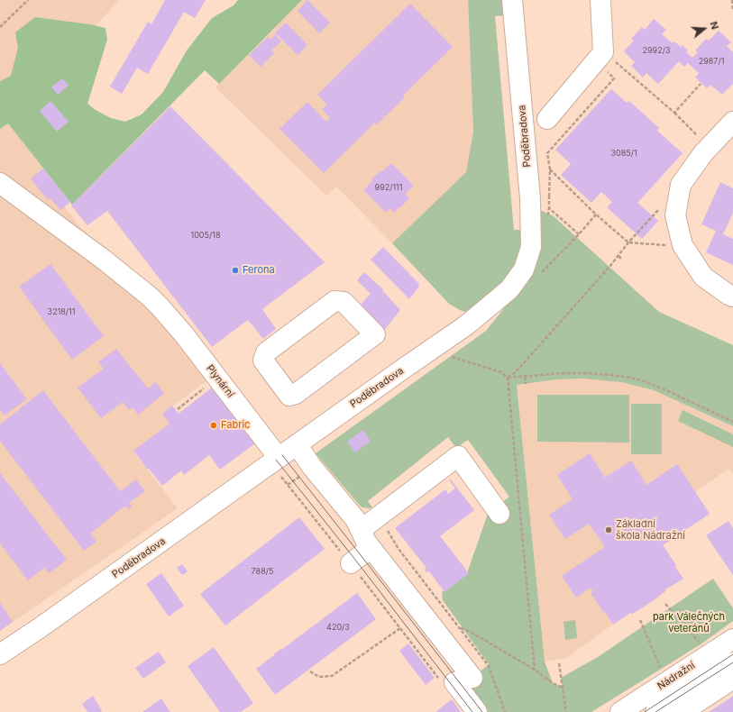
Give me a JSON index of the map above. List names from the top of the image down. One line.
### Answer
{"streets":{"street":["Poděbradova","Plynární","Nádražní"]},"crossings":[["Poděbradova","Plynární"]],"parks":["park Válečných veteránů"],"places":["Ferona","Fabric","Základní škola Nádražní"],"house_numbers":["2992/3","2987/1","3085/1","992/111","1005/18","3218/11","788/5","420/3"],"north":"right"}
